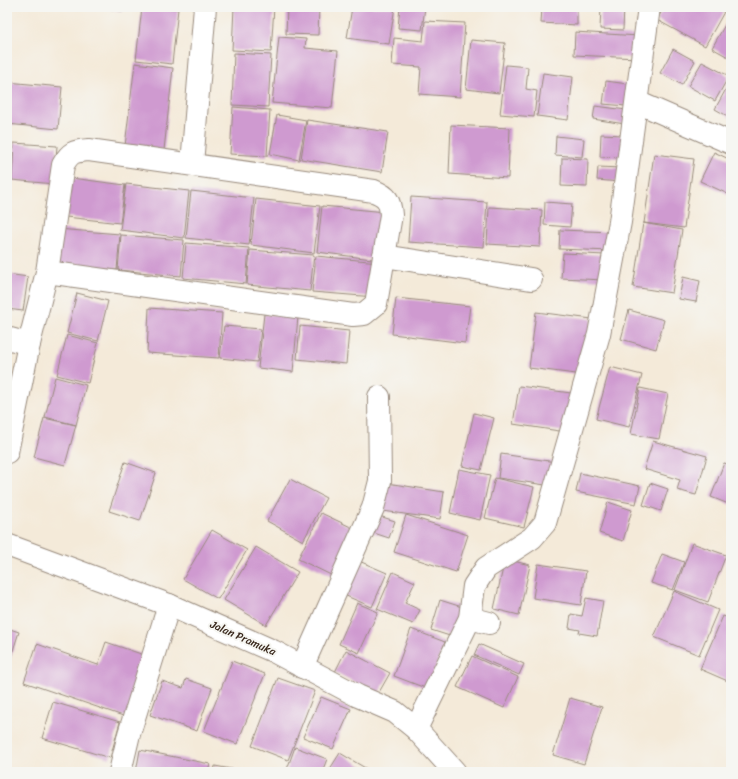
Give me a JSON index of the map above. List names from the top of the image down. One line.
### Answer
{"streets":{"street":["Jalan Pramuka"]}}
